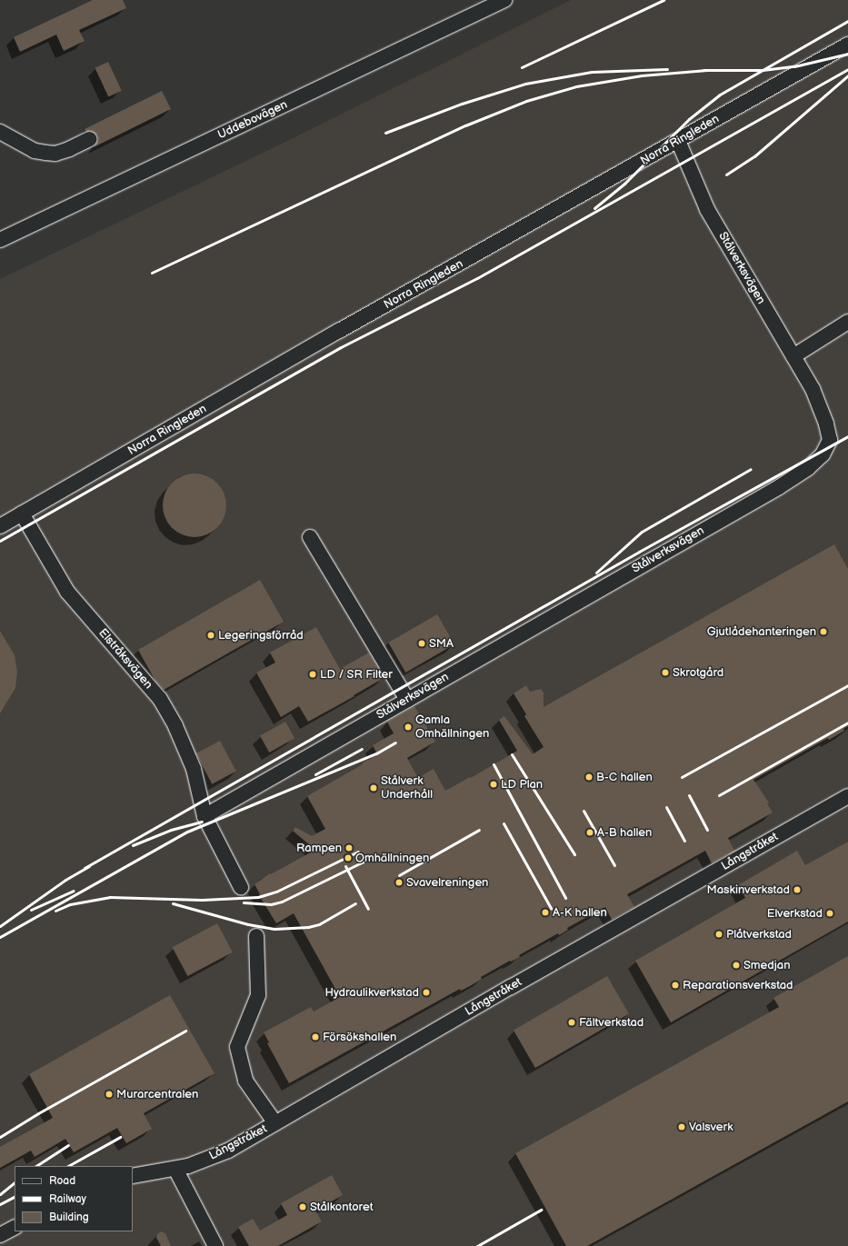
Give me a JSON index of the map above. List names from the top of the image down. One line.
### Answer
{"streets":{"street":["Uddebovägen","Norra Ringleden","Stålverksvägen","Elstråksvägen","Långstråket"]},"crossings":[["Norra Ringleden","Stålverksvägen"],["Norra Ringleden","Elstråksvägen"],["Stålverksvägen","Elstråksvägen"]],"places":["Gjutlådehanteringen","Legeringsförråd","SMA","Skrotgård","LD / SR Filter","Gamla Omhällningen","B-C hallen","LD Plan","Stålverk Underhåll","A-B hallen","Rampen","Omhällningen","Svavelreningen","Maskinverkstad","A-K hallen","Elverkstad","Plåtverkstad","Smedjan","Reparationsverkstad","Hydraulikverkstad","Fältverkstad","Försökshallen","Murarcentralen","Valsverk","Stålkontoret"],"legend":["Road","Railway","Building"]}
